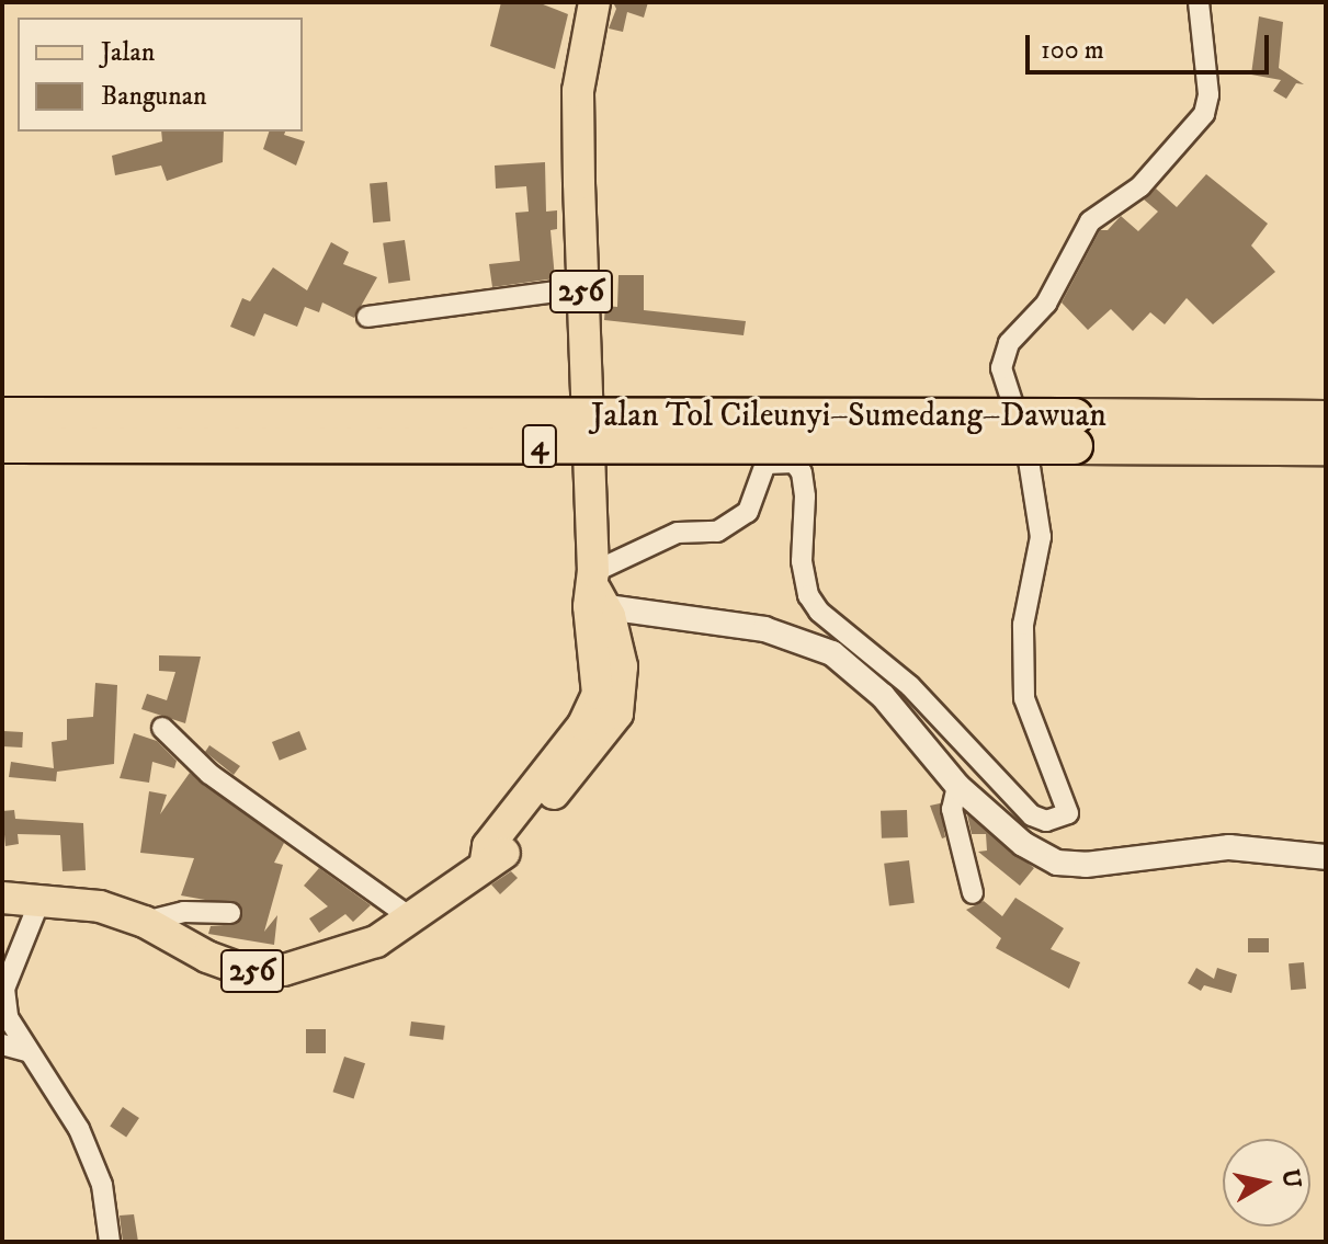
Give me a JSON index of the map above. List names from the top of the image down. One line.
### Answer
{"streets":{"highway":["Jalan Tol Cileunyi–Sumedang–Dawuan","4"],"main road":["256"]},"legend":["Jalan","Bangunan"],"scale_bar":"100 m","north":"right"}
